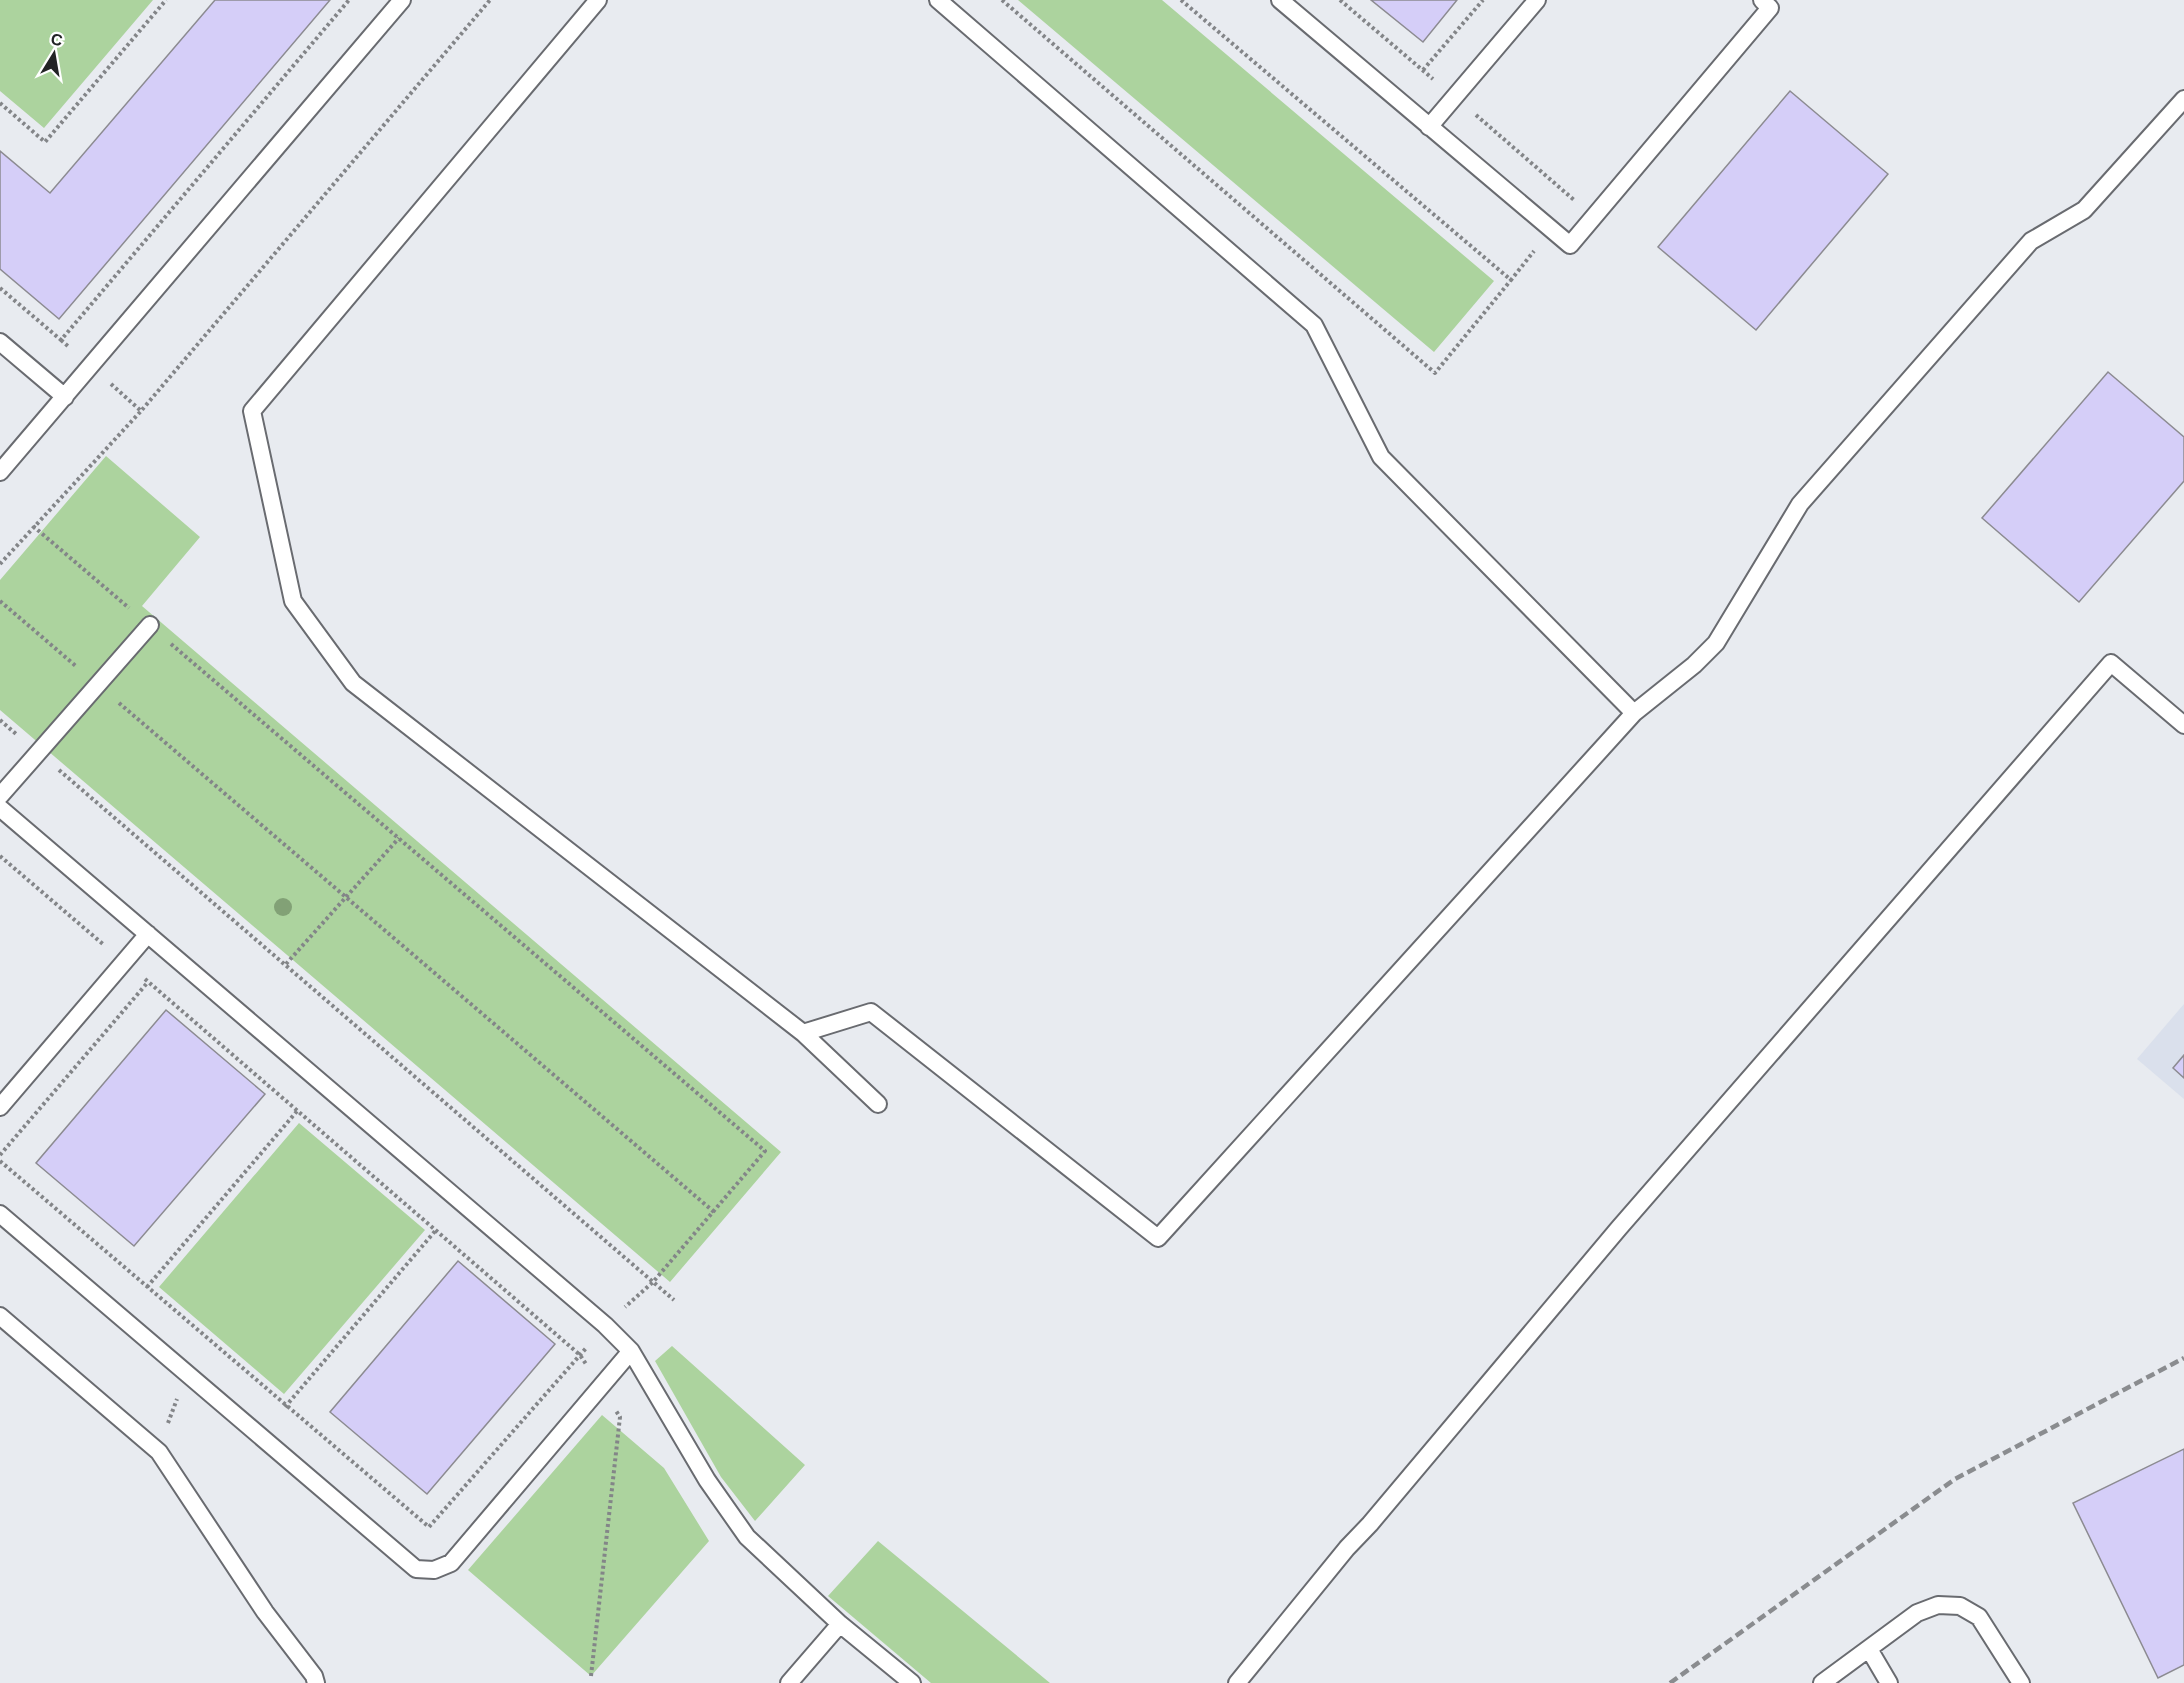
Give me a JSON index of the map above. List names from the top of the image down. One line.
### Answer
{"north":"top"}
